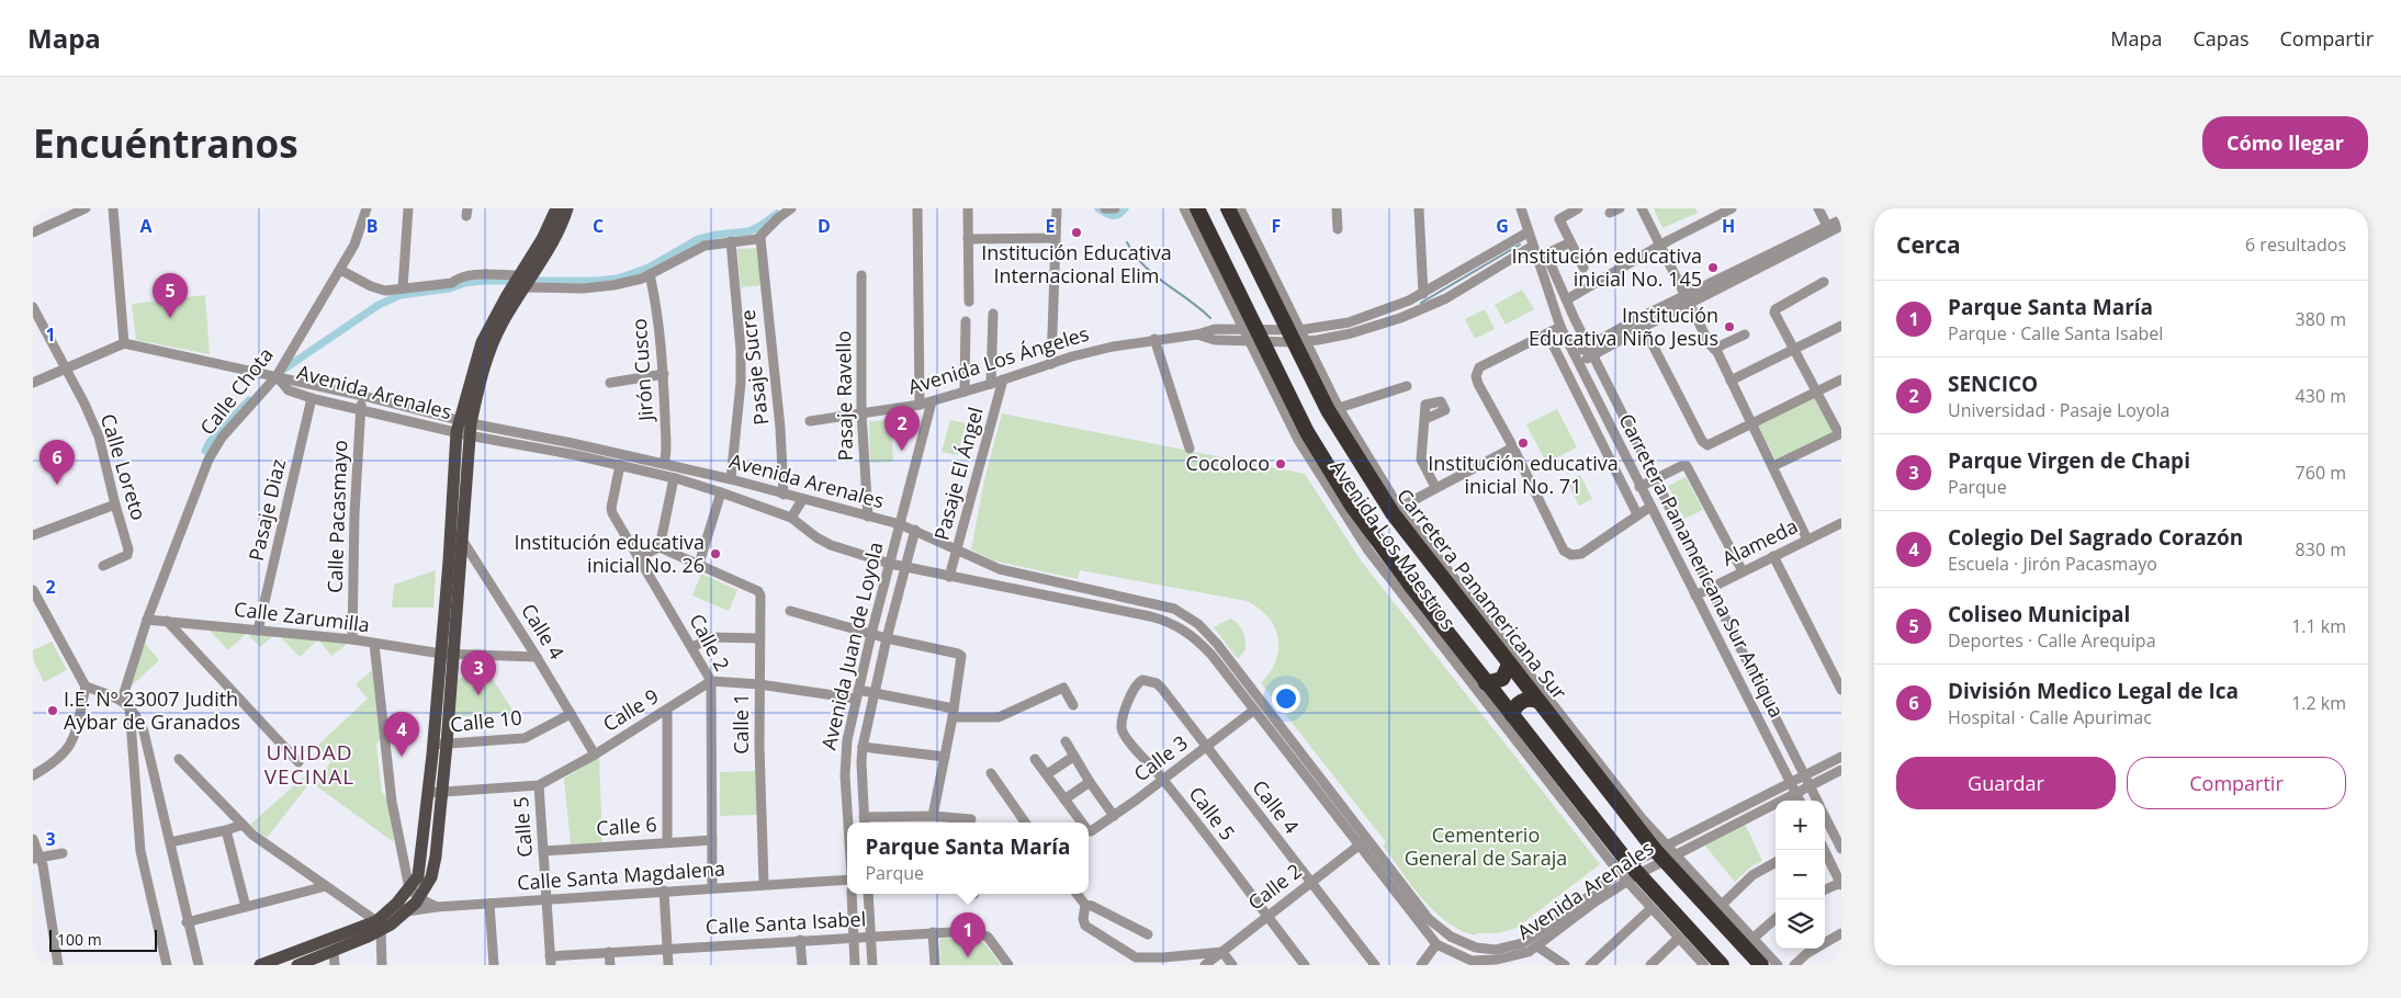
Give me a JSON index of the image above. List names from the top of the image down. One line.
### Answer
{"streets":{"highway":["Carretera Panamericana Sur"],"street":["Avenida Los Ángeles","Pasaje Sucre","Jirón Cusco","Calle Chota","Avenida Arenales","Pasaje Ravello","Calle Loreto","Pasaje El Ángel","Pasaje Diaz","Calle Pacasmayo","Alameda","Avenida Los Maestros","Carretera Panamericana Sur Antiqua","Calle Zarumilla","Calle 4","Calle 2","Avenida Juan de Loyola","Calle 9","Calle 10","Calle 1","Calle 3","Calle 5","Calle 6","Calle Santa Magdalena","Calle Santa Isabel"]},"crossings":[["Avenida Los Ángeles","Pasaje Ravello"],["Avenida Los Ángeles","Pasaje El Ángel"],["Avenida Los Ángeles","Avenida Los Maestros"],["Avenida Los Ángeles","Carretera Panamericana Sur"],["Avenida Los Ángeles","Avenida Juan de Loyola"],["Pasaje Sucre","Avenida Arenales"],["Jirón Cusco","Avenida Arenales"],["Calle Chota","Avenida Arenales"],["Calle Chota","Calle Zarumilla"],["Avenida Arenales","Pasaje Ravello"],["Avenida Arenales","Pasaje El Ángel"],["Avenida Arenales","Pasaje Diaz"],["Avenida Arenales","Calle Pacasmayo"],["Avenida Arenales","Avenida Los Maestros"],["Avenida Arenales","Carretera Panamericana Sur Antiqua"],["Avenida Arenales","Carretera Panamericana Sur"],["Avenida Arenales","Calle 2"],["Avenida Arenales","Avenida Juan de Loyola"],["Avenida Arenales","Calle 3"],["Pasaje Diaz","Calle Zarumilla"],["Calle Pacasmayo","Calle Zarumilla"],["Alameda","Carretera Panamericana Sur Antiqua"],["Calle Zarumilla","Calle 4"],["Calle 4","Calle 2"],["Calle 4","Calle 9"],["Calle 4","Calle 10"],["Calle 4","Calle 3"],["Calle 4","Calle 5"],["Calle 2","Calle 9"],["Calle 2","Calle 5"],["Calle 2","Calle 6"],["Calle 2","Calle Santa Magdalena"],["Calle 9","Calle 5"],["Calle 1","Calle Santa Magdalena"],["Calle 3","Calle 5"],["Calle 5","Calle 6"],["Calle 5","Calle Santa Magdalena"],["Calle 5","Calle Santa Isabel"]],"districts":["UNIDAD VECINAL"],"parks":["Cementerio General de Saraja"],"places":["Institución Educativa Internacional Elim","Institución educativa inicial No. 145","Institución Educativa Niño Jesus","Institución educativa inicial No. 71","Cocoloco","Institución educativa inicial No. 26","I.E. Nº 23007 Judith Aybar de Granados"],"scale_bar":"100 m","page":{"header":"Mapa","nav":["Mapa","Capas","Compartir"],"buttons":["Cómo llegar",["Guardar","Compartir"]],"title":"Encuéntranos","heading":["Cerca","6 resultados"],"pins":["5","2","6","3","4","1"],"list":[{"mark":"1","name":"Parque Santa María","note":"Parque · Calle Santa Isabel","value":"380 m"},{"mark":"2","name":"SENCICO","note":"Universidad · Pasaje Loyola","value":"430 m"},{"mark":"3","name":"Parque Virgen de Chapi","note":"Parque","value":"760 m"},{"mark":"4","name":"Colegio Del Sagrado Corazón","note":"Escuela · Jirón Pacasmayo","value":"830 m"},{"mark":"5","name":"Coliseo Municipal","note":"Deportes · Calle Arequipa","value":"1.1 km"},{"mark":"6","name":"División Medico Legal de Ica","note":"Hospital · Calle Apurimac","value":"1.2 km"}],"map_buttons":["+","−"],"popup":["Parque Santa María","Parque"],"scale":"100 m"},"grid":{"columns":["A","B","C","D","E","F","G","H"],"rows":["1","2","3"]}}
